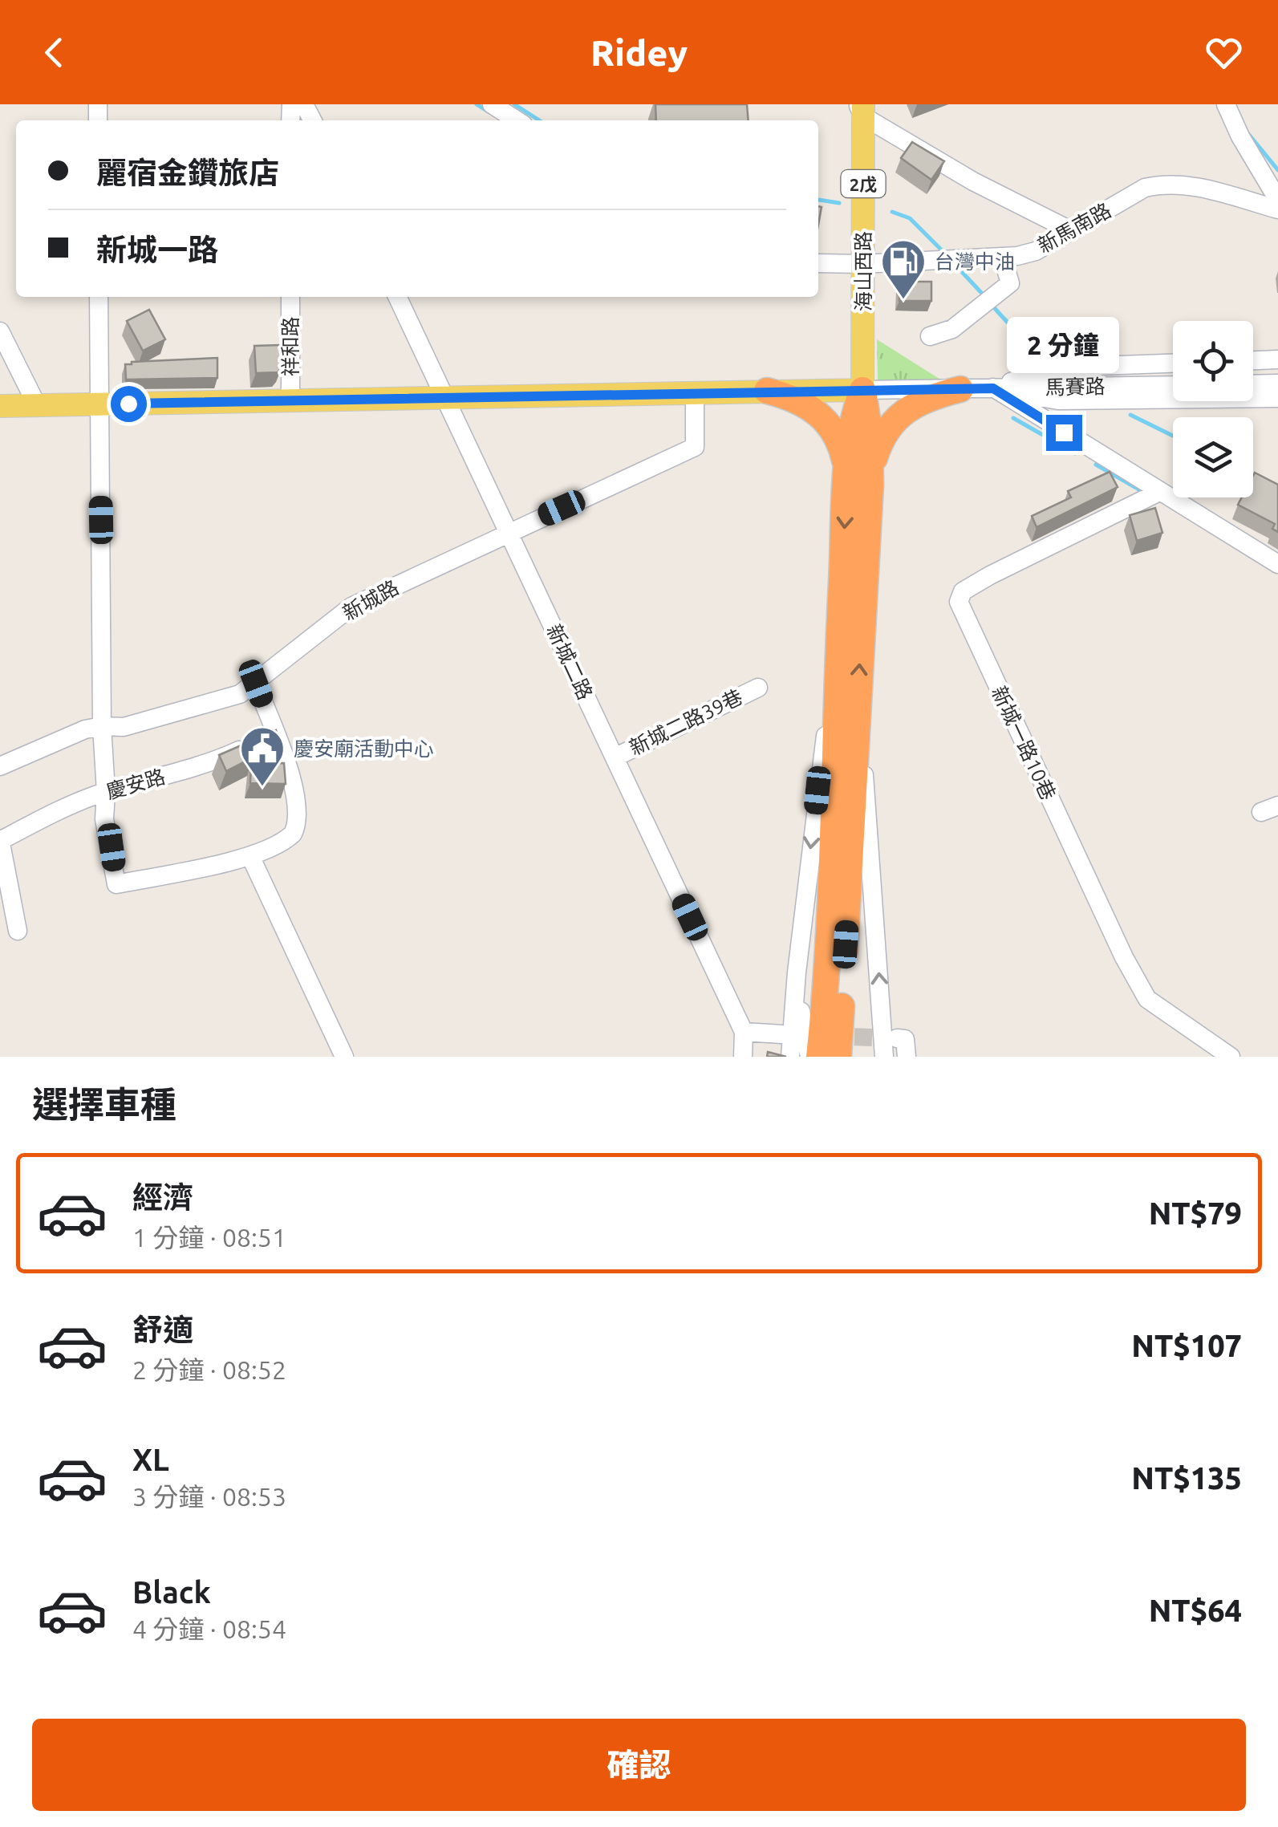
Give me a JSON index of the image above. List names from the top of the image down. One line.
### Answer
{"streets":{"main road":["2戊","海山西路","馬賽路"],"street":["新馬南路","祥和路","新城路","新城二路","新城二路39巷","新城一路10巷","慶安路"]},"crossings":[["新馬南路","海山西路"],["海山西路","馬賽路"],["祥和路","馬賽路"],["馬賽路","新城路"],["馬賽路","新城二路"],["新城路","新城二路"],["新城二路","新城二路39巷"]],"places":{"fuel station":["台灣中油"],"public building":["慶安廟活動中心"]},"page":{"header":"Ridey","banner":["麗宿金鑽旅店","新城一路"],"bubble":"2 分鐘","heading":"選擇車種","list":[{"name":"經濟","note":"1 分鐘 · 08:51","value":"NT$79"},{"name":"舒適","note":"2 分鐘 · 08:52","value":"NT$107"},{"name":"XL","note":"3 分鐘 · 08:53","value":"NT$135"},{"name":"Black","note":"4 分鐘 · 08:54","value":"NT$64"}],"buttons":"確認"}}
